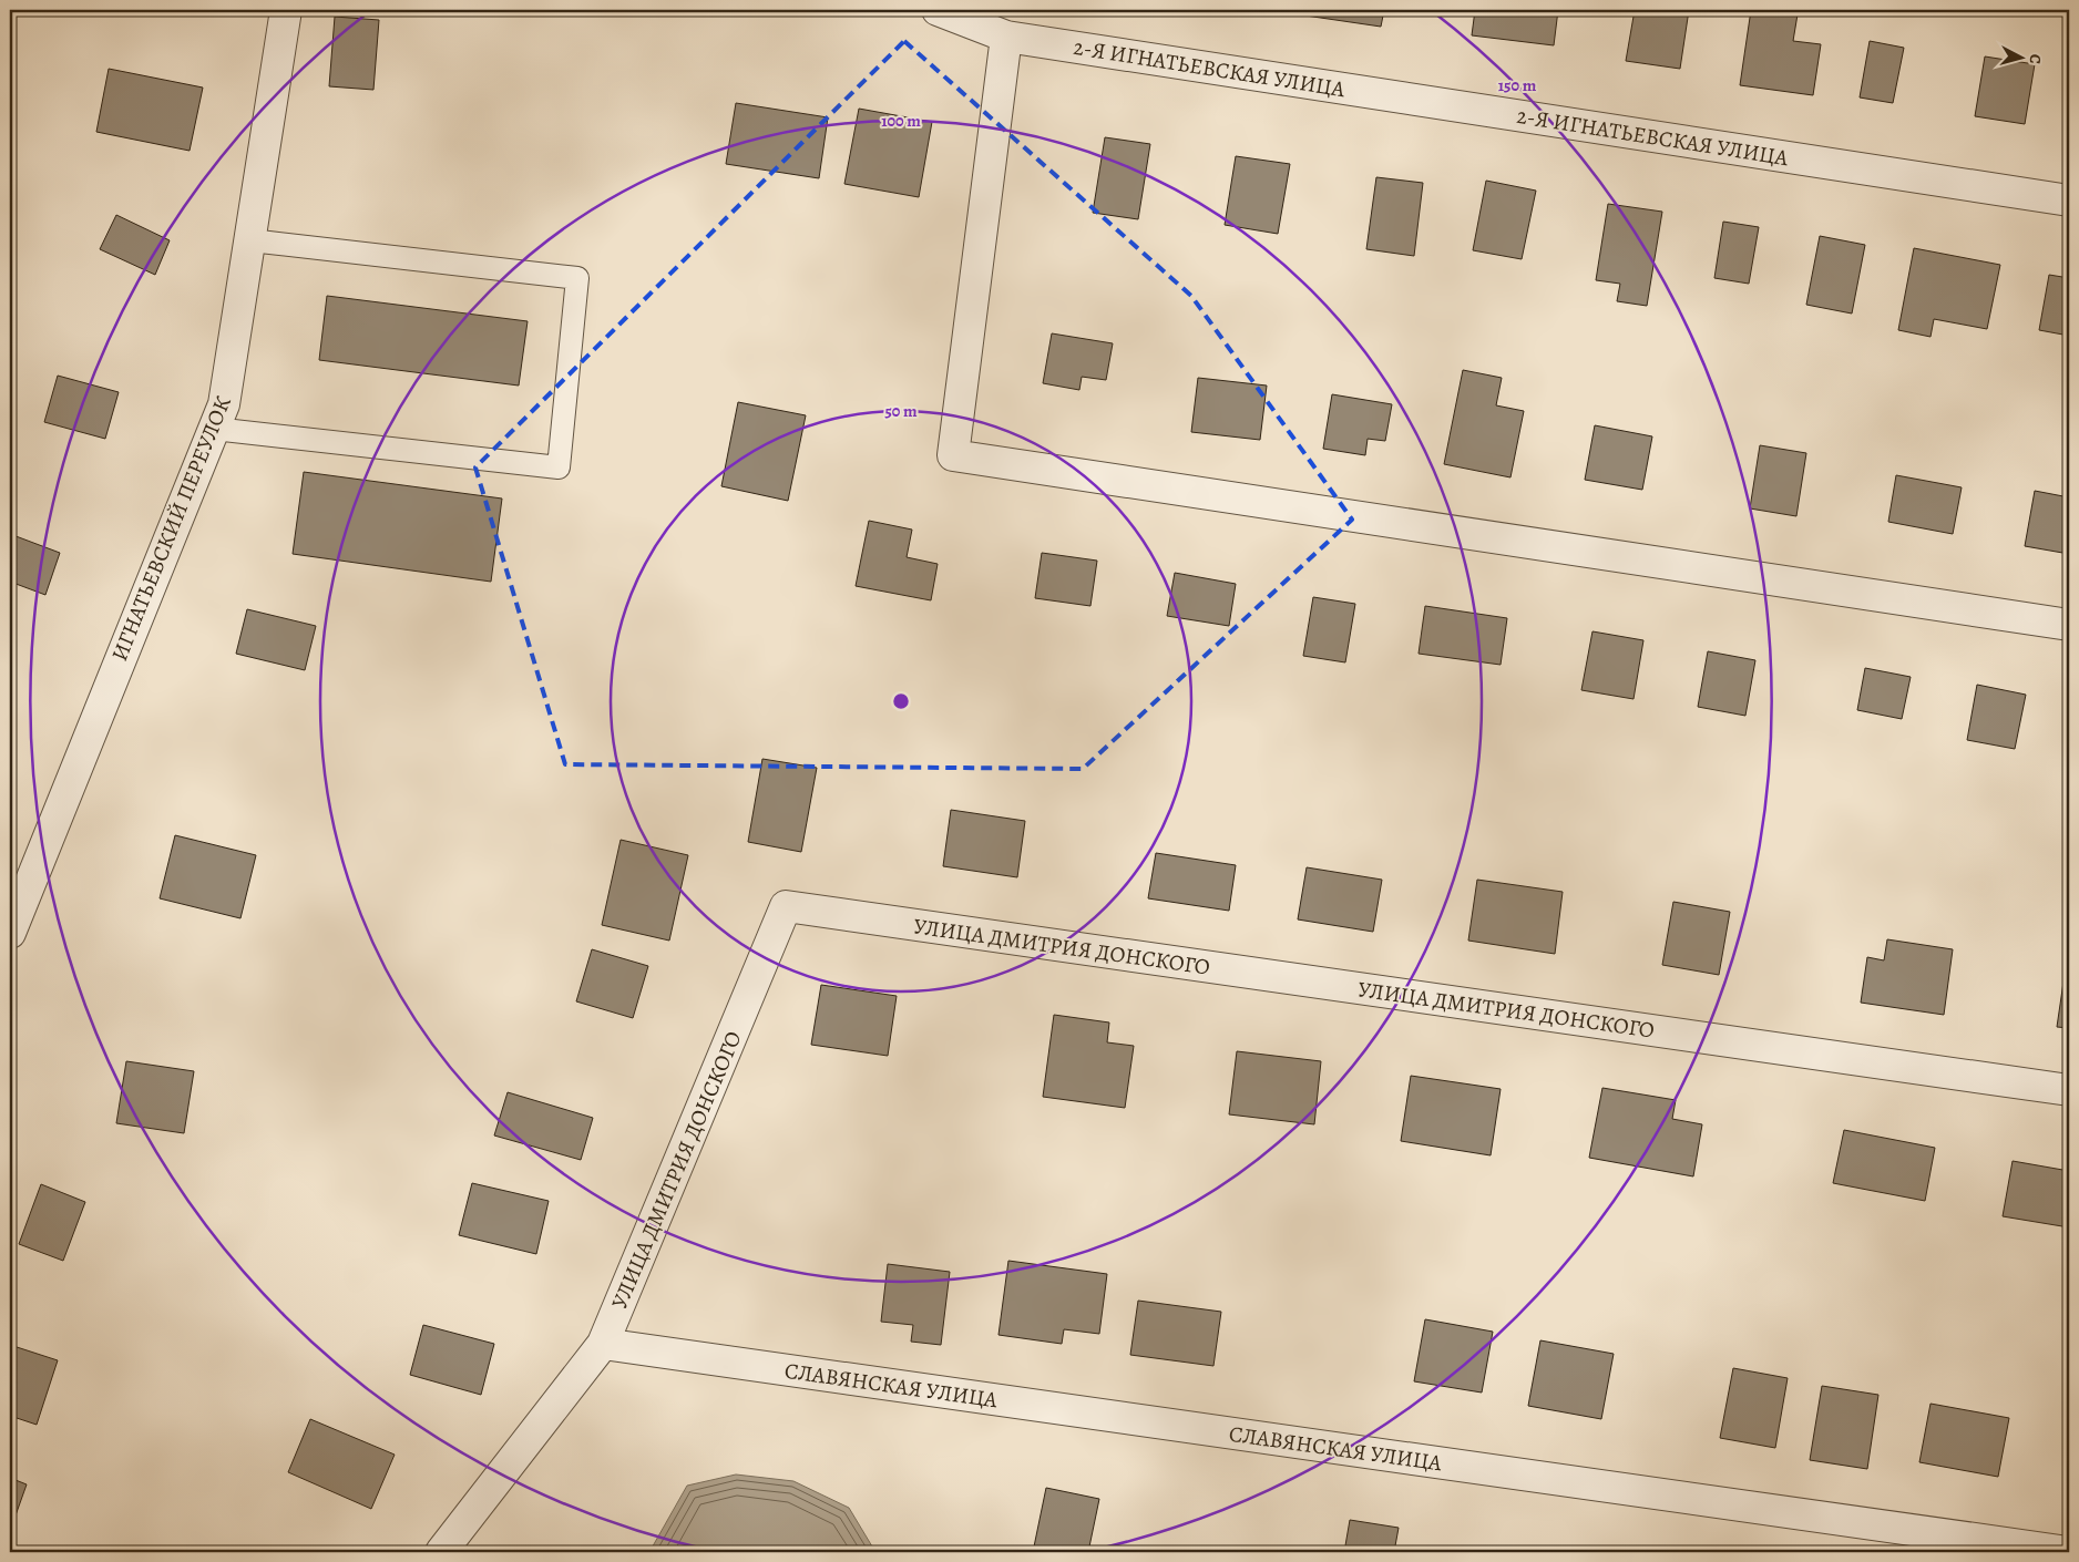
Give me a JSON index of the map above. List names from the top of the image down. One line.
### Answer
{"streets":{"street":["2-Я ИГНАТЬЕВСКАЯ УЛИЦА","ИГНАТЬЕВСКИЙ ПЕРЕУЛОК","УЛИЦА ДМИТРИЯ ДОНСКОГО","СЛАВЯНСКАЯ УЛИЦА"]},"crossings":[["УЛИЦА ДМИТРИЯ ДОНСКОГО","СЛАВЯНСКАЯ УЛИЦА"]],"north":"right","rings":["150 m","100 m","50 m"]}
